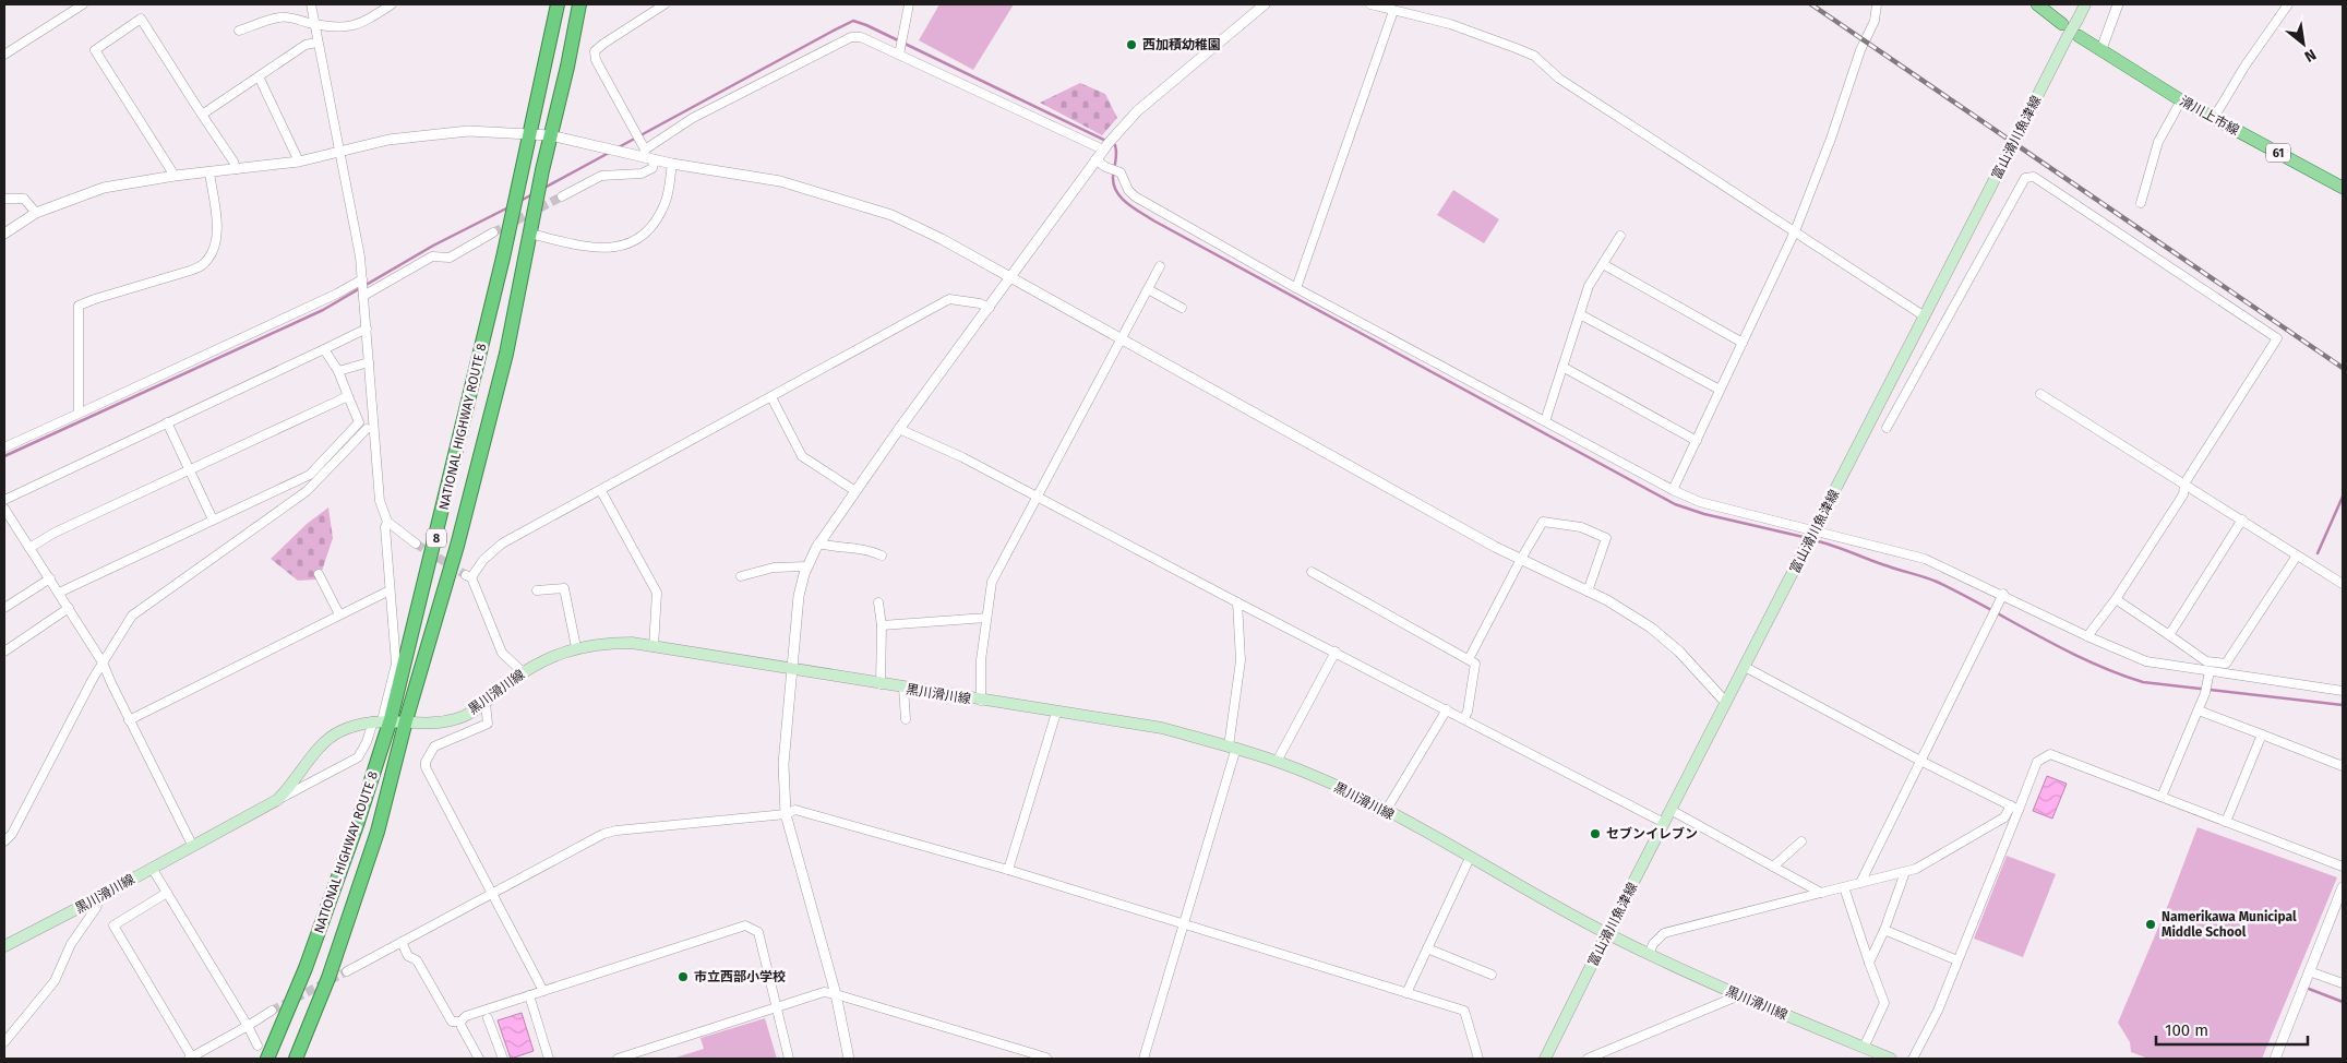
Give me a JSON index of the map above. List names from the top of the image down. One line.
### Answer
{"streets":{"highway":["NATIONAL HIGHWAY ROUTE 8","8"],"main road":["滑川上市線","富山滑川魚津線","61","黒川滑川線"]},"crossings":[["富山滑川魚津線","黒川滑川線"],["NATIONAL HIGHWAY ROUTE 8","黒川滑川線"]],"places":["西加積幼稚園","セブンイレブン","Namerikawa Municipal Middle School","市立西部小学校"],"scale_bar":"100 m","north":"bottom right"}
